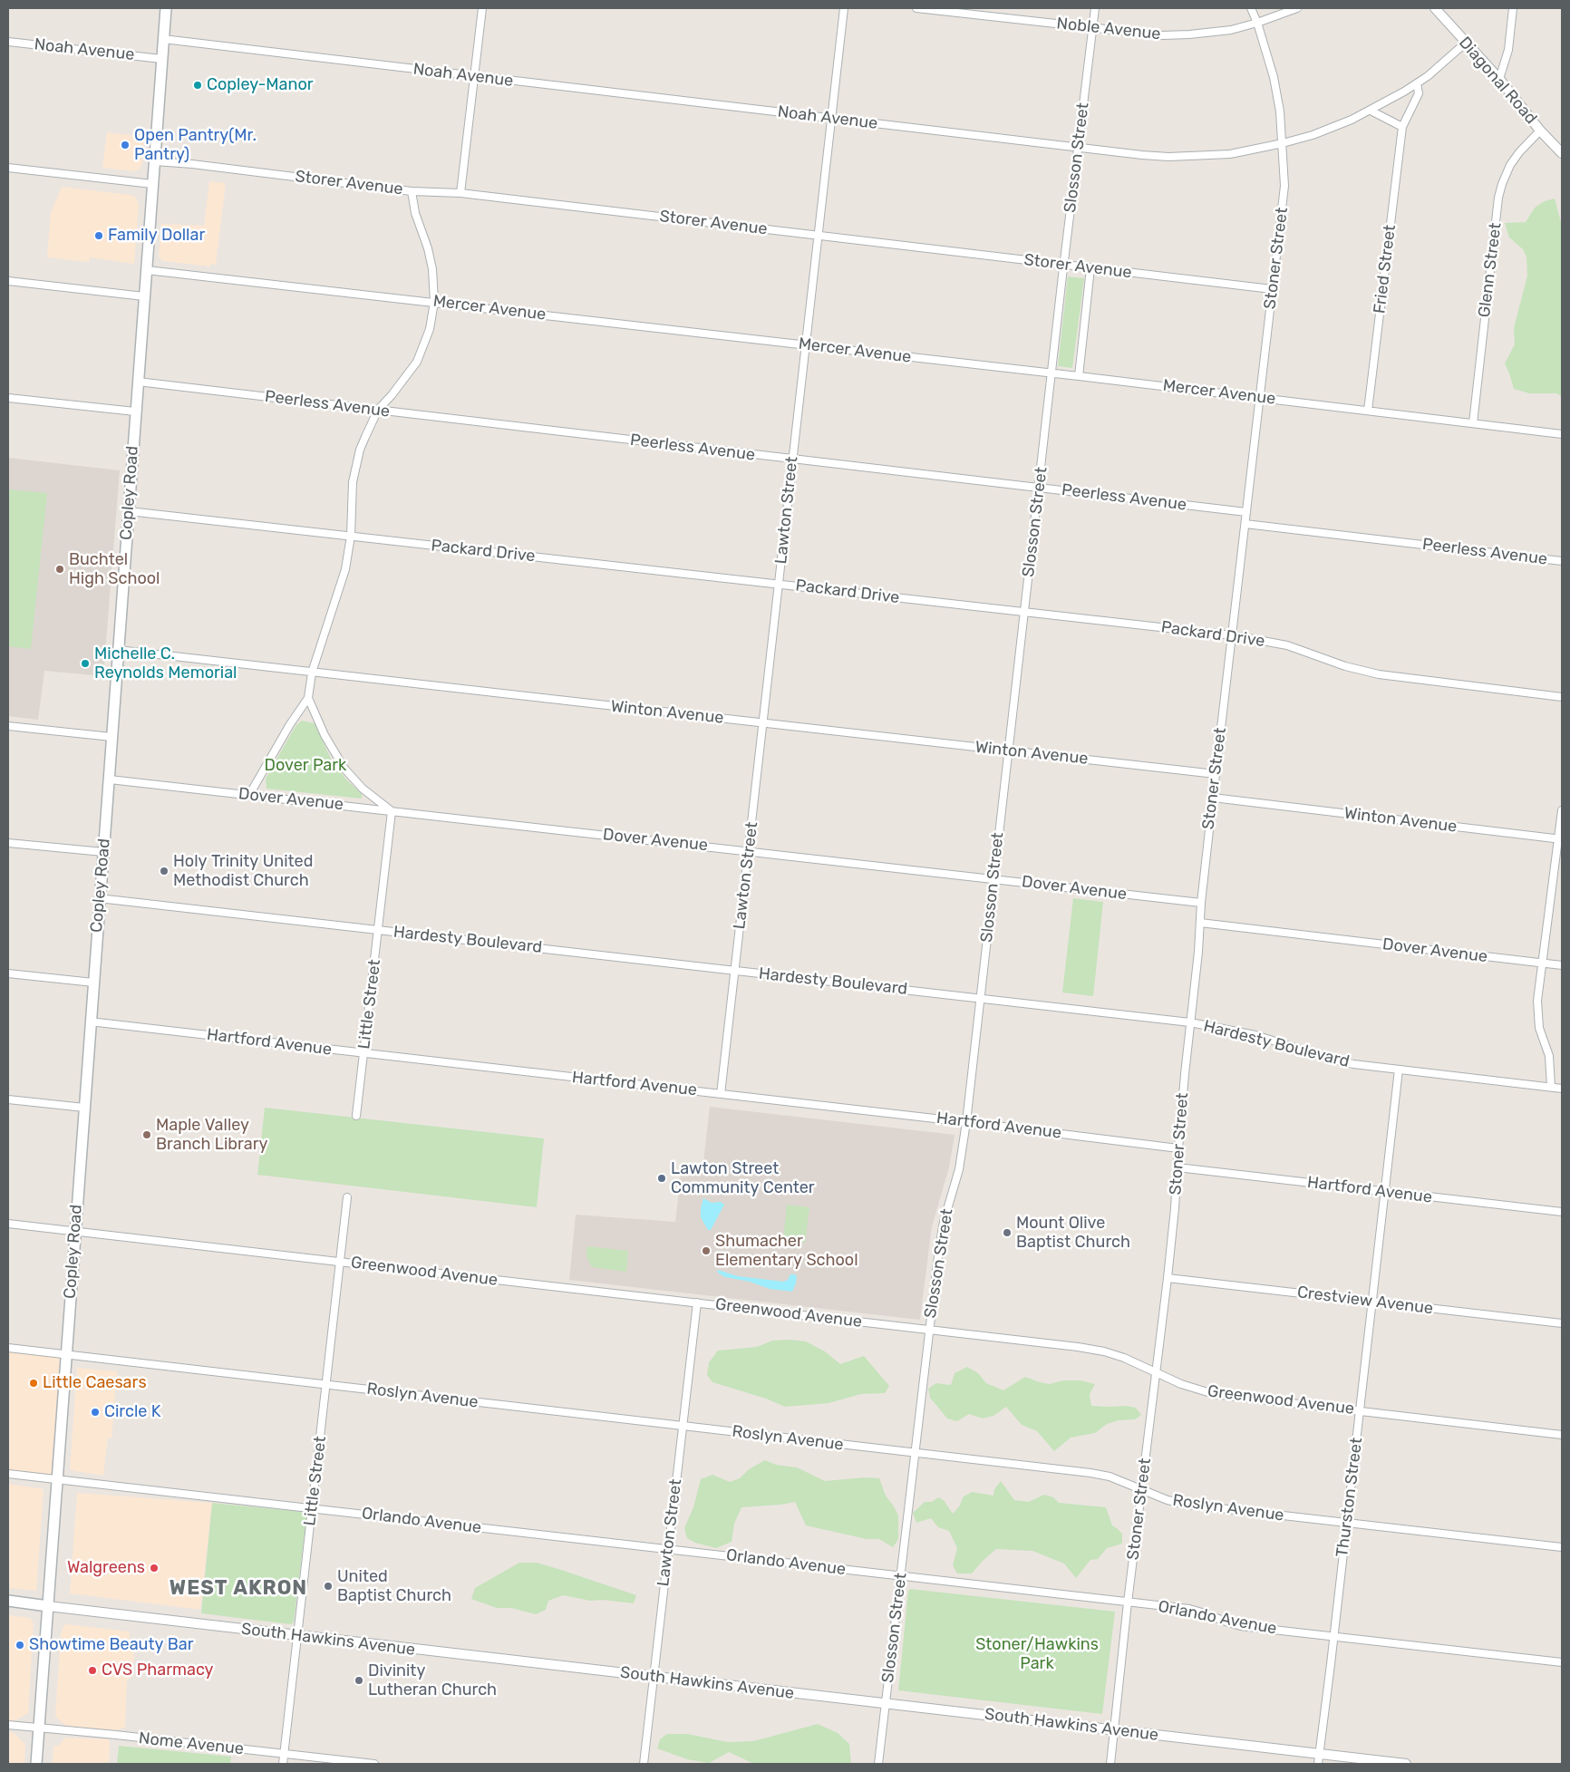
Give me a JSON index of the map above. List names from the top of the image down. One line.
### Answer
{"streets":{"main road":["Copley Road","South Hawkins Avenue"],"street":["Noble Avenue","Noah Avenue","Diagonal Road","Slosson Street","Storer Avenue","Stoner Street","Fried Street","Glenn Street","Mercer Avenue","Peerless Avenue","Lawton Street","Packard Drive","Winton Avenue","Dover Avenue","Hardesty Boulevard","Little Street","Hartford Avenue","Greenwood Avenue","Crestview Avenue","Roslyn Avenue","Thurston Street","Orlando Avenue","Nome Avenue"]},"crossings":[["Noble Avenue","Slosson Street"],["Noble Avenue","Stoner Street"],["Noah Avenue","Diagonal Road"],["Noah Avenue","Slosson Street"],["Noah Avenue","Stoner Street"],["Noah Avenue","Fried Street"],["Noah Avenue","Copley Road"],["Noah Avenue","Lawton Street"],["Diagonal Road","Glenn Street"],["Slosson Street","Storer Avenue"],["Slosson Street","Mercer Avenue"],["Slosson Street","Peerless Avenue"],["Slosson Street","Packard Drive"],["Slosson Street","Winton Avenue"],["Slosson Street","Dover Avenue"],["Slosson Street","Hardesty Boulevard"],["Slosson Street","Hartford Avenue"],["Slosson Street","Greenwood Avenue"],["Slosson Street","Roslyn Avenue"],["Slosson Street","Orlando Avenue"],["Slosson Street","South Hawkins Avenue"],["Storer Avenue","Stoner Street"],["Storer Avenue","Copley Road"],["Storer Avenue","Lawton Street"],["Stoner Street","Mercer Avenue"],["Stoner Street","Peerless Avenue"],["Stoner Street","Packard Drive"],["Stoner Street","Winton Avenue"],["Stoner Street","Dover Avenue"],["Stoner Street","Hardesty Boulevard"],["Stoner Street","Hartford Avenue"],["Stoner Street","Greenwood Avenue"],["Stoner Street","Crestview Avenue"],["Stoner Street","Roslyn Avenue"],["Stoner Street","Orlando Avenue"],["Stoner Street","South Hawkins Avenue"],["Fried Street","Mercer Avenue"],["Glenn Street","Mercer Avenue"],["Mercer Avenue","Copley Road"],["Mercer Avenue","Lawton Street"],["Peerless Avenue","Copley Road"],["Peerless Avenue","Lawton Street"],["Copley Road","Packard Drive"],["Copley Road","Winton Avenue"],["Copley Road","Dover Avenue"],["Copley Road","Hardesty Boulevard"],["Copley Road","Hartford Avenue"],["Copley Road","Greenwood Avenue"],["Copley Road","Roslyn Avenue"],["Copley Road","Orlando Avenue"],["Copley Road","South Hawkins Avenue"],["Copley Road","Nome Avenue"],["Lawton Street","Packard Drive"],["Lawton Street","Winton Avenue"],["Lawton Street","Dover Avenue"],["Lawton Street","Hardesty Boulevard"],["Lawton Street","Hartford Avenue"],["Lawton Street","Greenwood Avenue"],["Lawton Street","Roslyn Avenue"],["Lawton Street","Orlando Avenue"],["Lawton Street","South Hawkins Avenue"],["Dover Avenue","Little Street"],["Hardesty Boulevard","Little Street"],["Hardesty Boulevard","Thurston Street"],["Little Street","Hartford Avenue"],["Little Street","Greenwood Avenue"],["Little Street","Roslyn Avenue"],["Little Street","Orlando Avenue"],["Little Street","South Hawkins Avenue"],["Little Street","Nome Avenue"],["Hartford Avenue","Thurston Street"],["Greenwood Avenue","Thurston Street"],["Crestview Avenue","Thurston Street"],["Roslyn Avenue","Thurston Street"],["Thurston Street","Orlando Avenue"],["Thurston Street","South Hawkins Avenue"]],"districts":["WEST AKRON"],"parks":["Dover Park","Stoner/Hawkins Park"],"places":["Copley-Manor","Open Pantry(Mr. Pantry)","Family Dollar","Buchtel High School","Michelle C. Reynolds Memorial","Holy Trinity United Methodist Church","Maple Valley Branch Library","Lawton Street Community Center","Mount Olive Baptist Church","Shumacher Elementary School","Little Caesars","Circle K","Walgreens","United Baptist Church","Showtime Beauty Bar","CVS Pharmacy","Divinity Lutheran Church"]}
